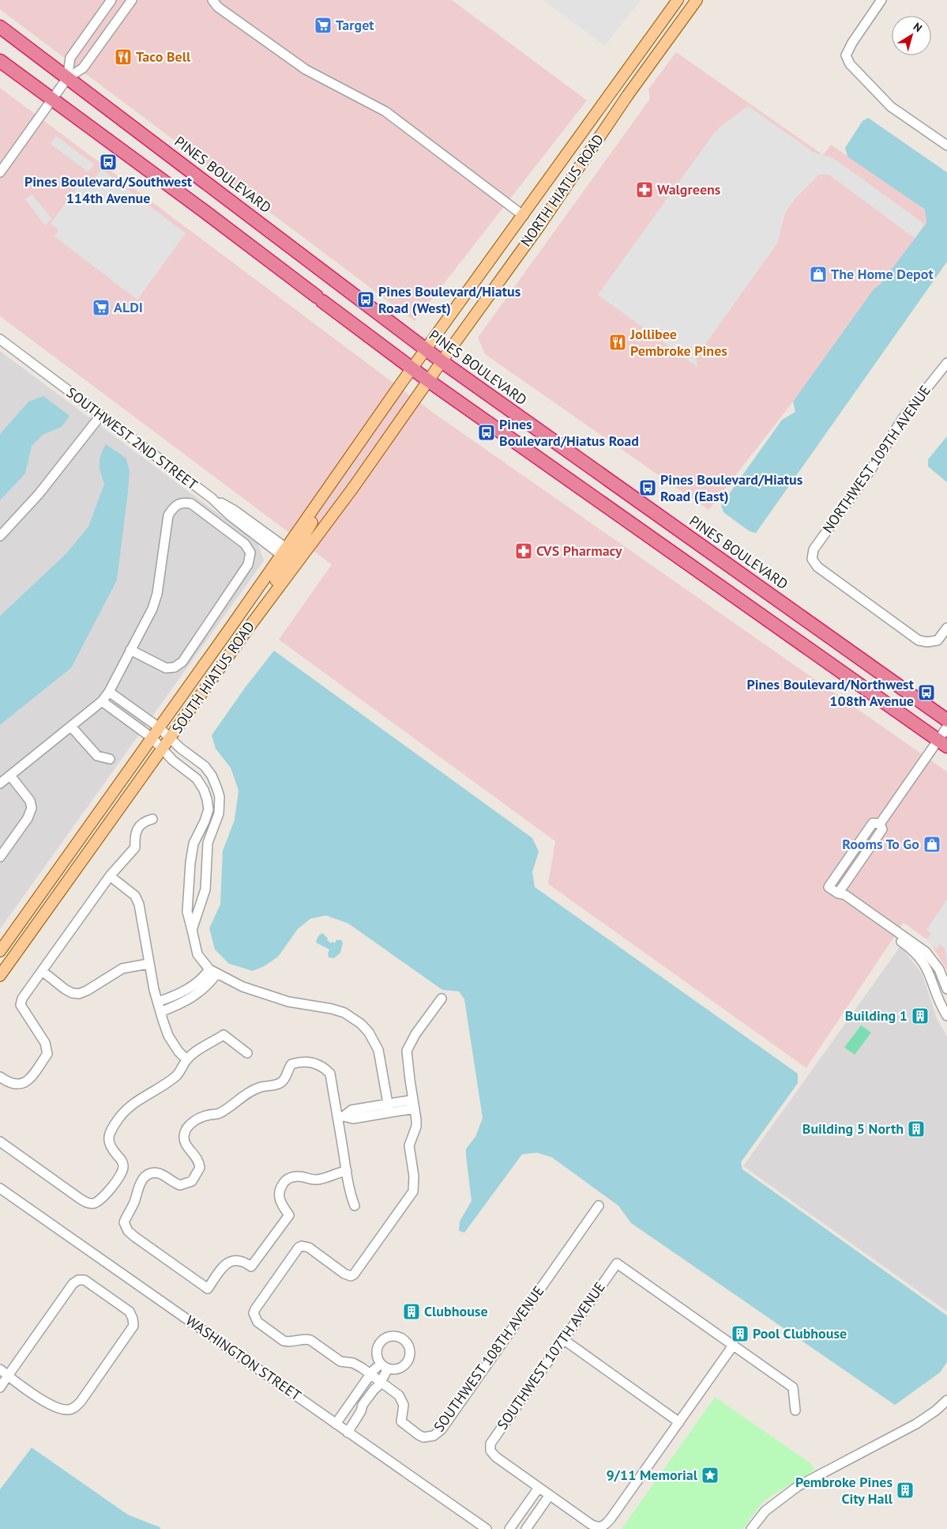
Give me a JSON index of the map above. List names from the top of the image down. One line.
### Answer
{"streets":{"highway":["PINES BOULEVARD"],"main road":["NORTH HIATUS ROAD","SOUTH HIATUS ROAD"],"street":["SOUTHWEST 2ND STREET","NORTHWEST 109TH AVENUE","SOUTHWEST 107TH AVENUE","WASHINGTON STREET","SOUTHWEST 108TH AVENUE"]},"crossings":[["PINES BOULEVARD","NORTH HIATUS ROAD"],["NORTH HIATUS ROAD","SOUTH HIATUS ROAD"],["SOUTHWEST 2ND STREET","SOUTH HIATUS ROAD"]],"places":{"supermarket":["Target","ALDI"],"restaurant":["Taco Bell","Jollibee Pembroke Pines"],"bus stop":["Pines Boulevard/Southwest 114th Avenue","Pines Boulevard/Hiatus Road (West)","Pines Boulevard/Hiatus Road","Pines Boulevard/Hiatus Road (East)","Pines Boulevard/Northwest 108th Avenue"],"pharmacy":["Walgreens","CVS Pharmacy"],"shop":["The Home Depot","Rooms To Go"],"building":["Building 1","Building 5 North","Clubhouse","Pool Clubhouse","Pembroke Pines City Hall"],"place":["9/11 Memorial"]},"north":"top right"}
